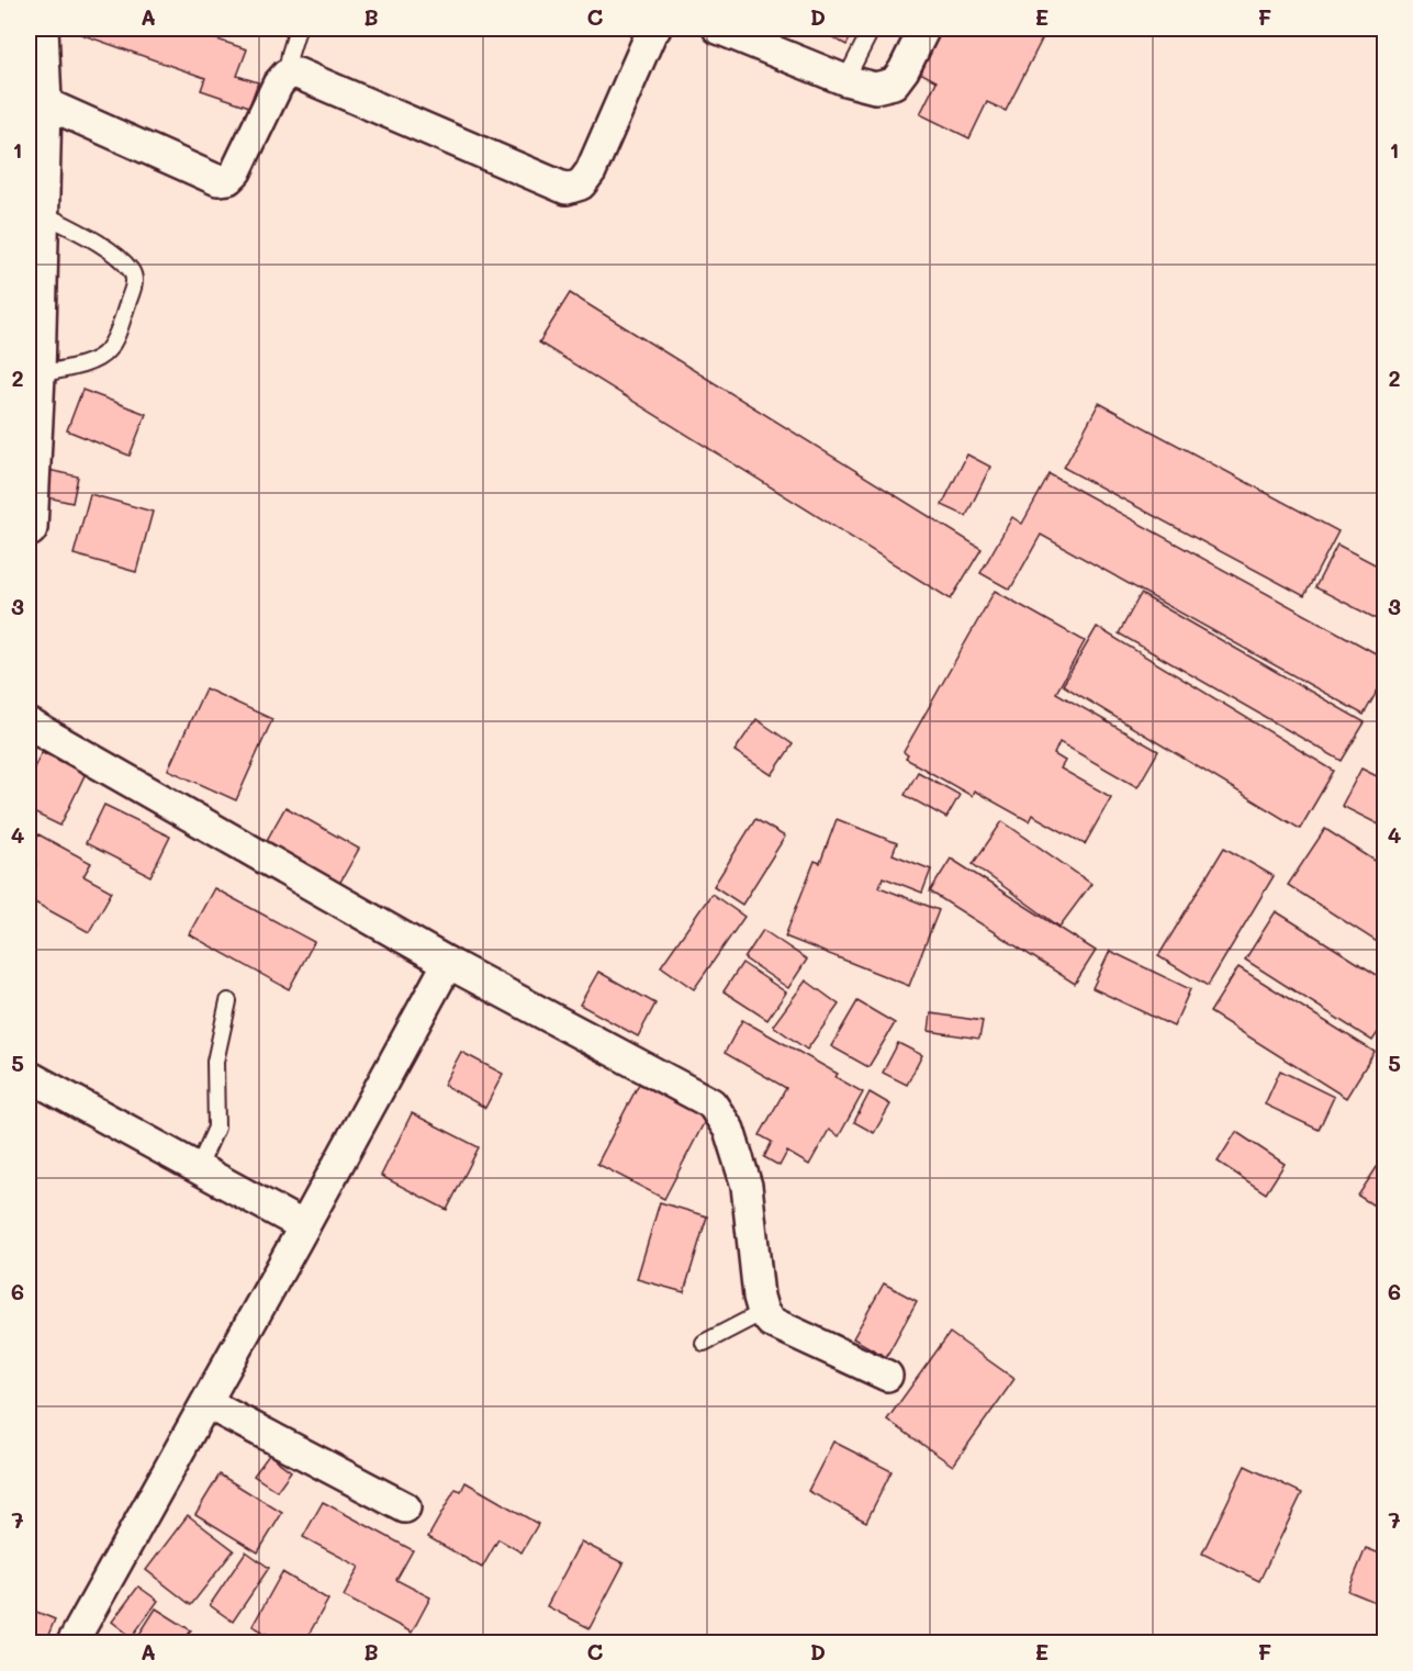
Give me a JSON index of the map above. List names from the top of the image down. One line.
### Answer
{"grid":{"columns":["A","B","C","D","E","F"],"rows":["1","2","3","4","5","6","7"]}}
